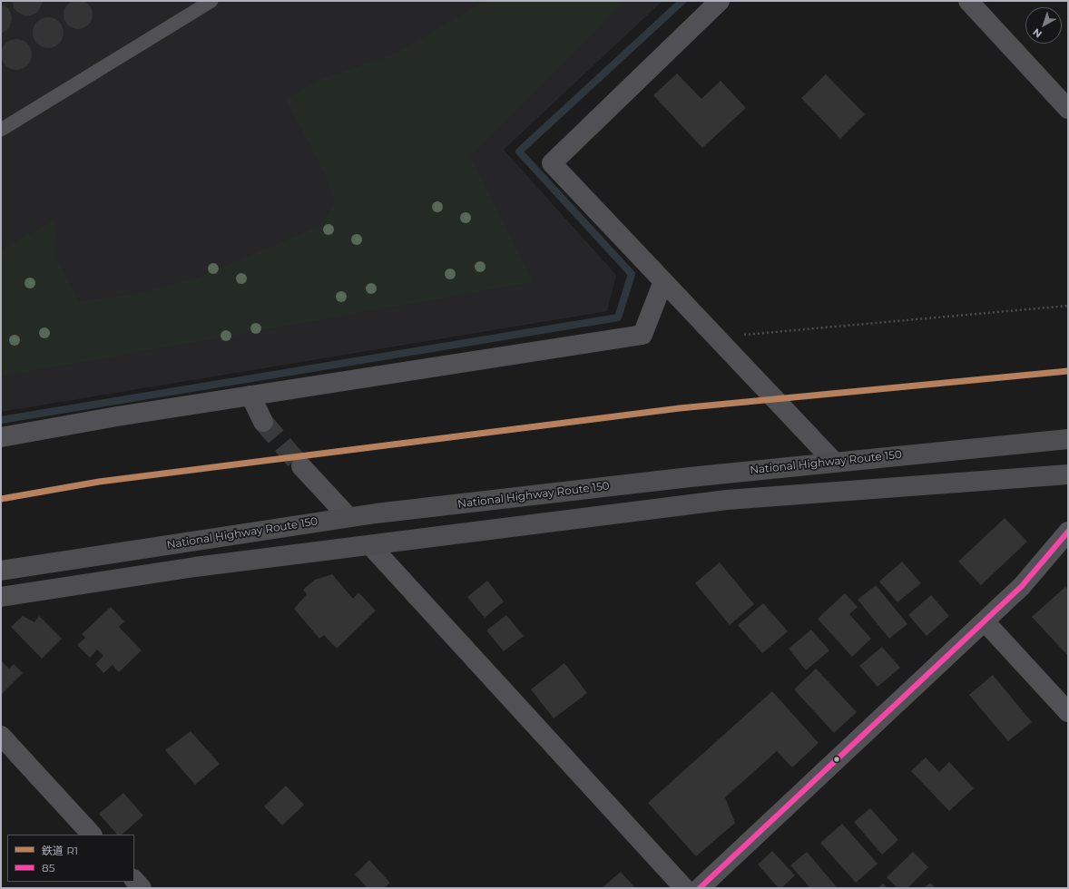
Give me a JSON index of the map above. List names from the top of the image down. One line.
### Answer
{"streets":{"highway":["National Highway Route 150"]},"lines":["rail line R1","transit line 85"],"legend":["鉄道 R1","85"],"north":"bottom left"}
